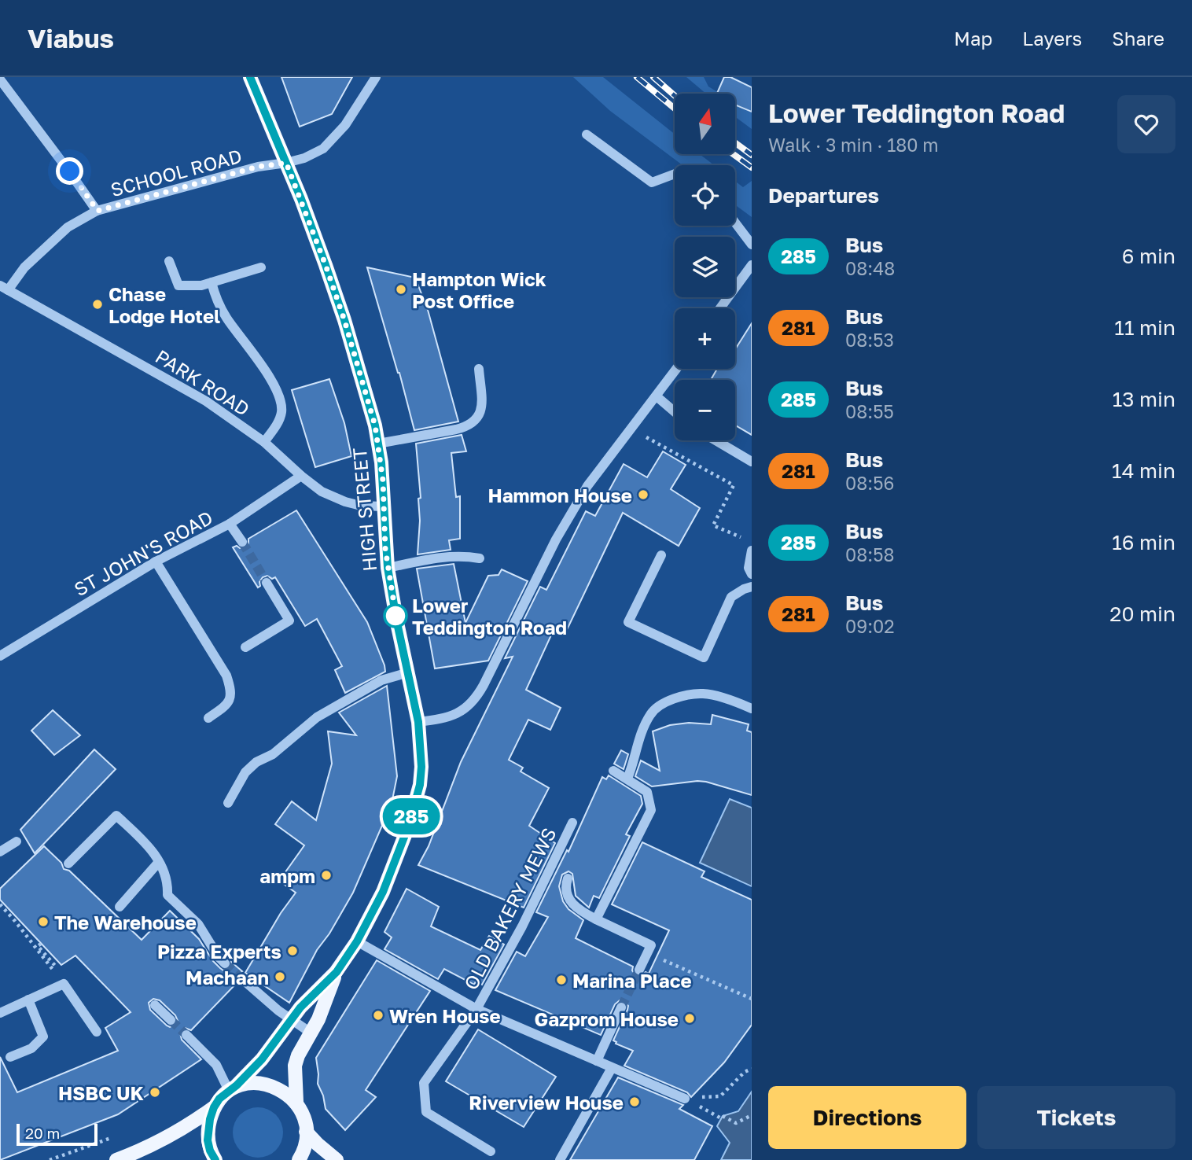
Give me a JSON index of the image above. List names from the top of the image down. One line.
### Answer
{"streets":{"main road":["HIGH STREET"],"street":["SCHOOL ROAD","PARK ROAD","ST JOHN'S ROAD","OLD BAKERY MEWS"]},"crossings":[["SCHOOL ROAD","PARK ROAD"],["SCHOOL ROAD","HIGH STREET"],["PARK ROAD","HIGH STREET"],["PARK ROAD","ST JOHN'S ROAD"]],"places":["Hampton Wick Post Office","Chase Lodge Hotel","Hammon House","Lower Teddington Road","ampm","The Warehouse","Pizza Experts","Machaan","Marina Place","Wren House","Gazprom House","HSBC UK","Riverview House"],"lines":["bus line 285"],"scale_bar":"20 m","north":"top","page":{"header":"Viabus","nav":["Map","Layers","Share"],"on_map":"285","heading":[["Lower Teddington Road","Walk · 3 min · 180 m"],"Departures"],"map_buttons":["+","−"],"list":[{"mark":"285","name":"Bus","note":"08:48","value":"6 min"},{"mark":"281","name":"Bus","note":"08:53","value":"11 min"},{"mark":"285","name":"Bus","note":"08:55","value":"13 min"},{"mark":"281","name":"Bus","note":"08:56","value":"14 min"},{"mark":"285","name":"Bus","note":"08:58","value":"16 min"},{"mark":"281","name":"Bus","note":"09:02","value":"20 min"}],"buttons":["Directions","Tickets"],"scale":"20 m"}}
